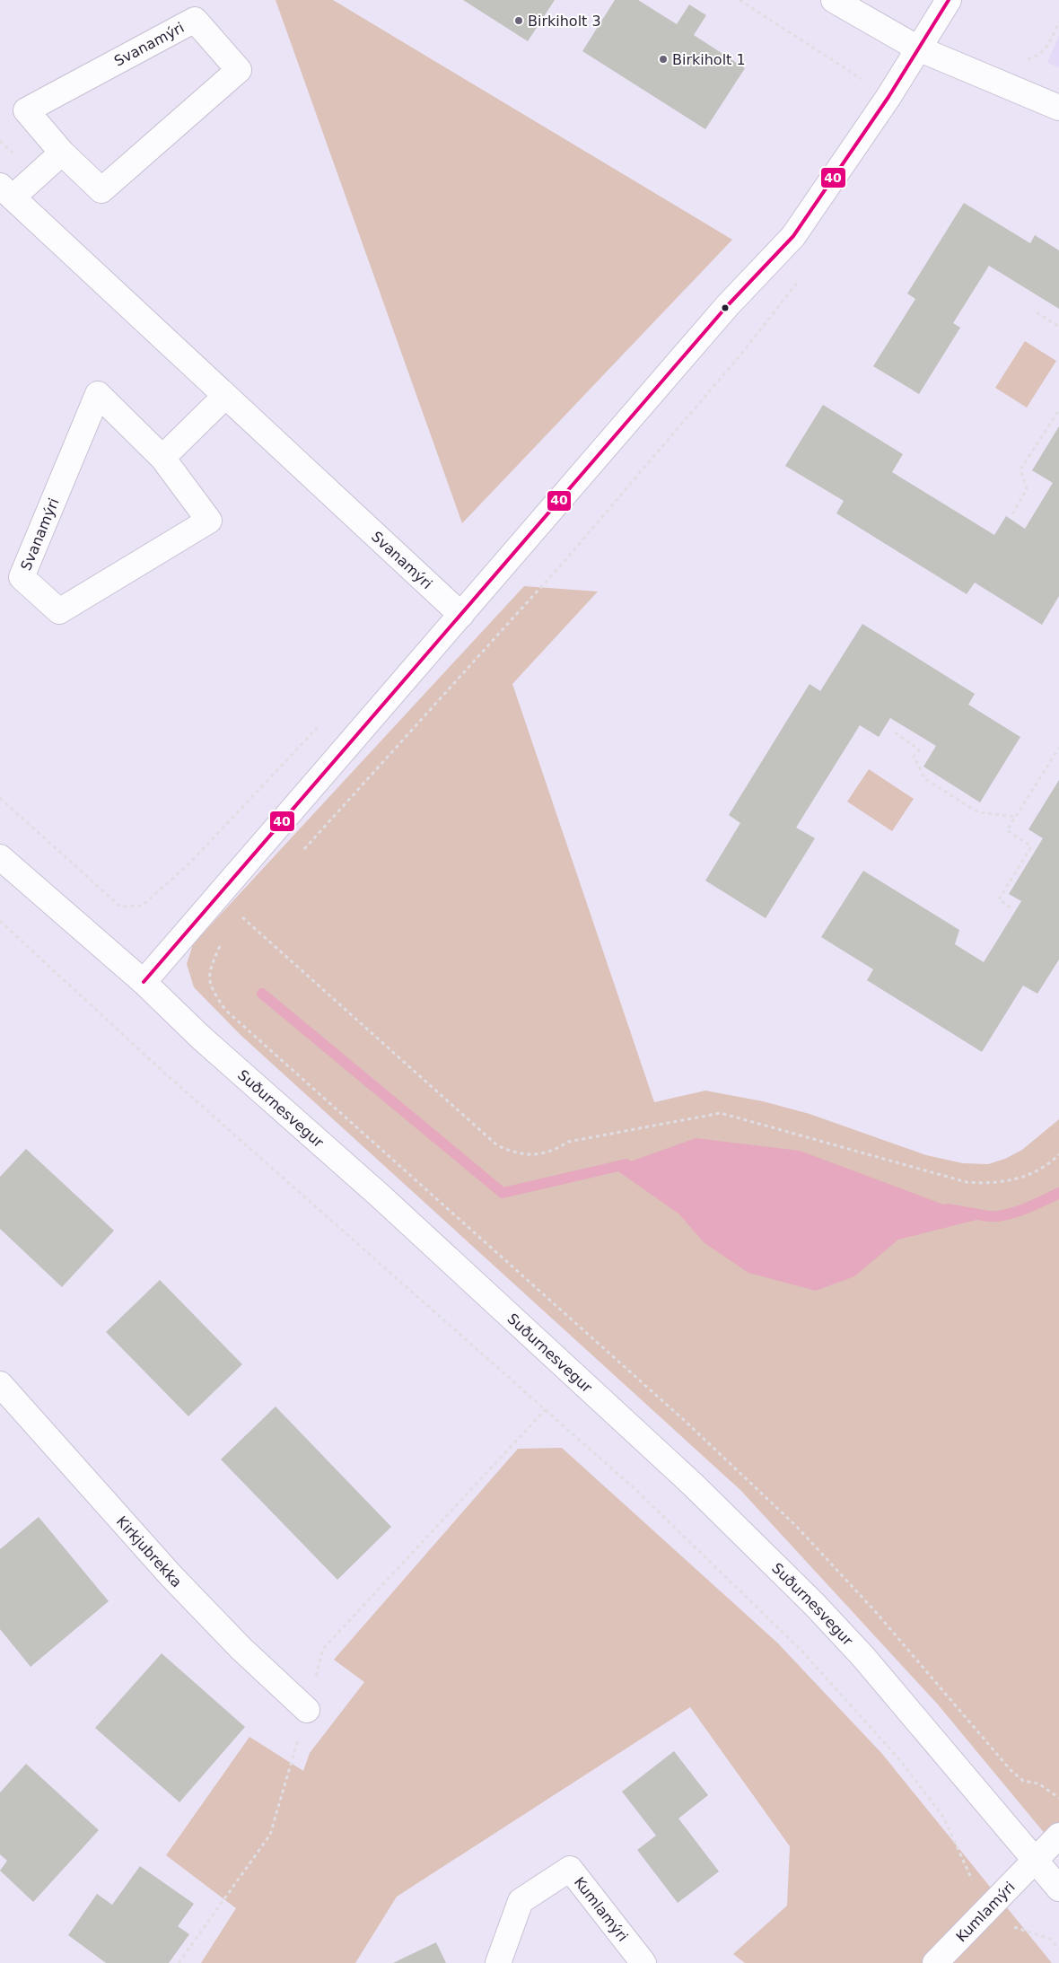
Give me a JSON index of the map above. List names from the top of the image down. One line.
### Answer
{"streets":{"street":["Svanamýri","Suðurnesvegur","Kirkjubrekka","Kumlamýri"]},"crossings":[["Suðurnesvegur","Kumlamýri"]],"places":["Birkiholt 3","Birkiholt 1"],"lines":["transit line 40"]}
